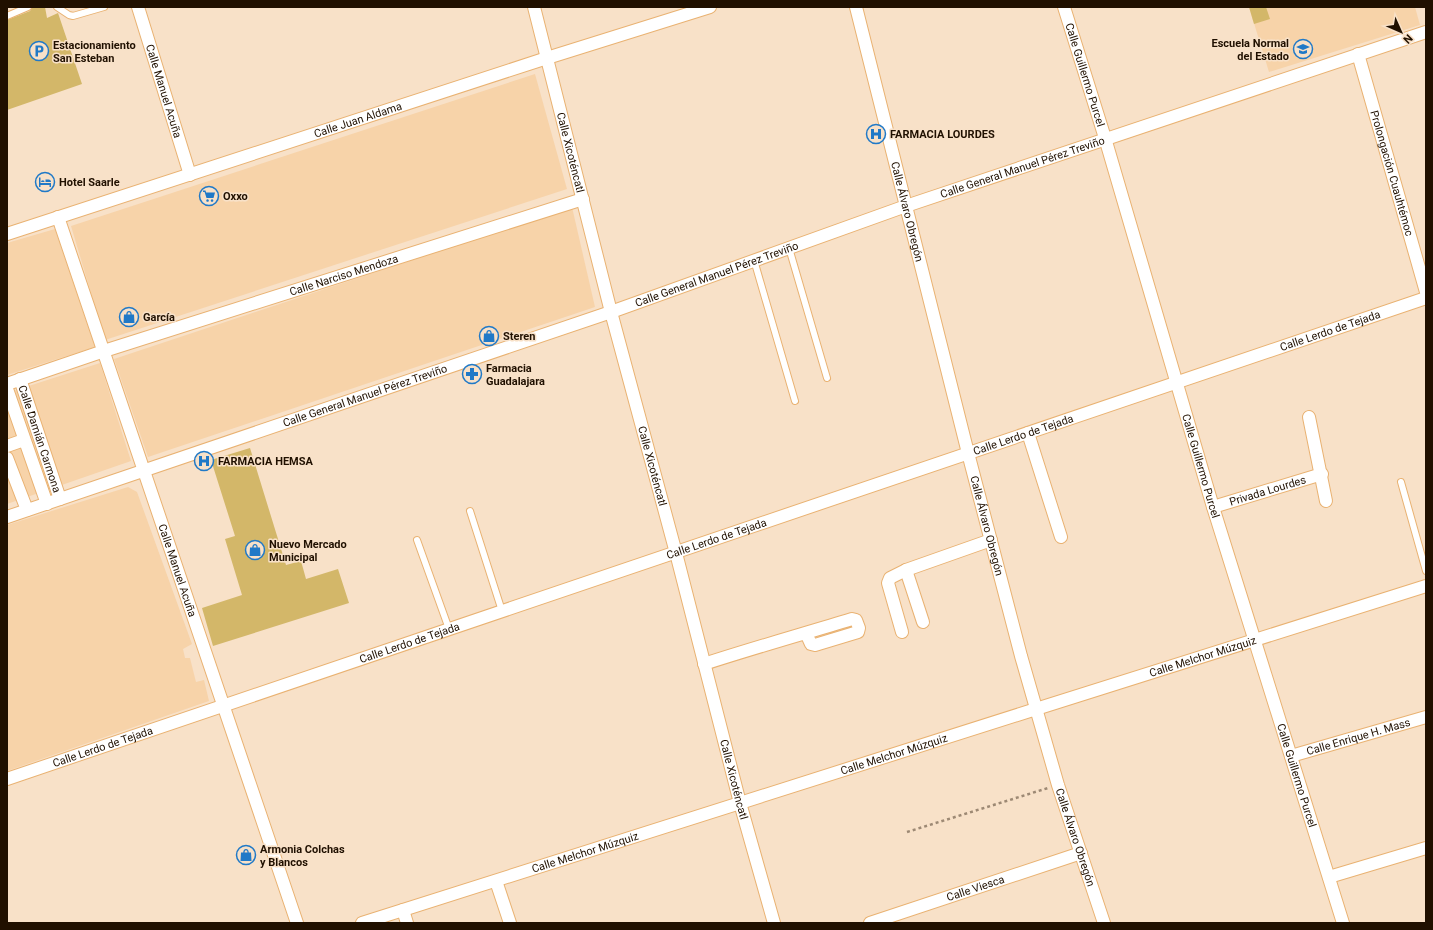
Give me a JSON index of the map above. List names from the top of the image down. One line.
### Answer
{"streets":{"street":["Calle Guillermo Purcel","Calle Manuel Acuña","Calle Juan Aldama","Calle Xicoténcatl","Calle General Manuel Pérez Treviño","Prolongación Cuauhtémoc","Calle Álvaro Obregón","Calle Narciso Mendoza","Calle Lerdo de Tejada","Calle Damián Carmona","Privada Lourdes","Calle Melchor Múzquiz","Calle Enrique H. Mass","Calle Viesca"]},"crossings":[["Calle Guillermo Purcel","Calle General Manuel Pérez Treviño"],["Calle Guillermo Purcel","Calle Lerdo de Tejada"],["Calle Guillermo Purcel","Privada Lourdes"],["Calle Guillermo Purcel","Calle Melchor Múzquiz"],["Calle Guillermo Purcel","Calle Enrique H. Mass"],["Calle Manuel Acuña","Calle Juan Aldama"],["Calle Manuel Acuña","Calle General Manuel Pérez Treviño"],["Calle Manuel Acuña","Calle Narciso Mendoza"],["Calle Manuel Acuña","Calle Lerdo de Tejada"],["Calle Juan Aldama","Calle Xicoténcatl"],["Calle Xicoténcatl","Calle General Manuel Pérez Treviño"],["Calle Xicoténcatl","Calle Narciso Mendoza"],["Calle Xicoténcatl","Calle Lerdo de Tejada"],["Calle Xicoténcatl","Calle Melchor Múzquiz"],["Calle General Manuel Pérez Treviño","Prolongación Cuauhtémoc"],["Calle General Manuel Pérez Treviño","Calle Álvaro Obregón"],["Calle General Manuel Pérez Treviño","Calle Damián Carmona"],["Calle Álvaro Obregón","Calle Lerdo de Tejada"],["Calle Álvaro Obregón","Calle Melchor Múzquiz"],["Calle Álvaro Obregón","Calle Viesca"],["Calle Narciso Mendoza","Calle Damián Carmona"]],"places":{"school or university":["Escuela Normal del Estado"],"parking":["Estacionamiento San Esteban"],"hospital":["FARMACIA LOURDES","FARMACIA HEMSA"],"hotel":["Hotel Saarle"],"supermarket":["Oxxo"],"shop":["García","Steren","Nuevo Mercado Municipal","Armonia Colchas y Blancos"],"pharmacy":["Farmacia Guadalajara"]},"north":"bottom right"}
